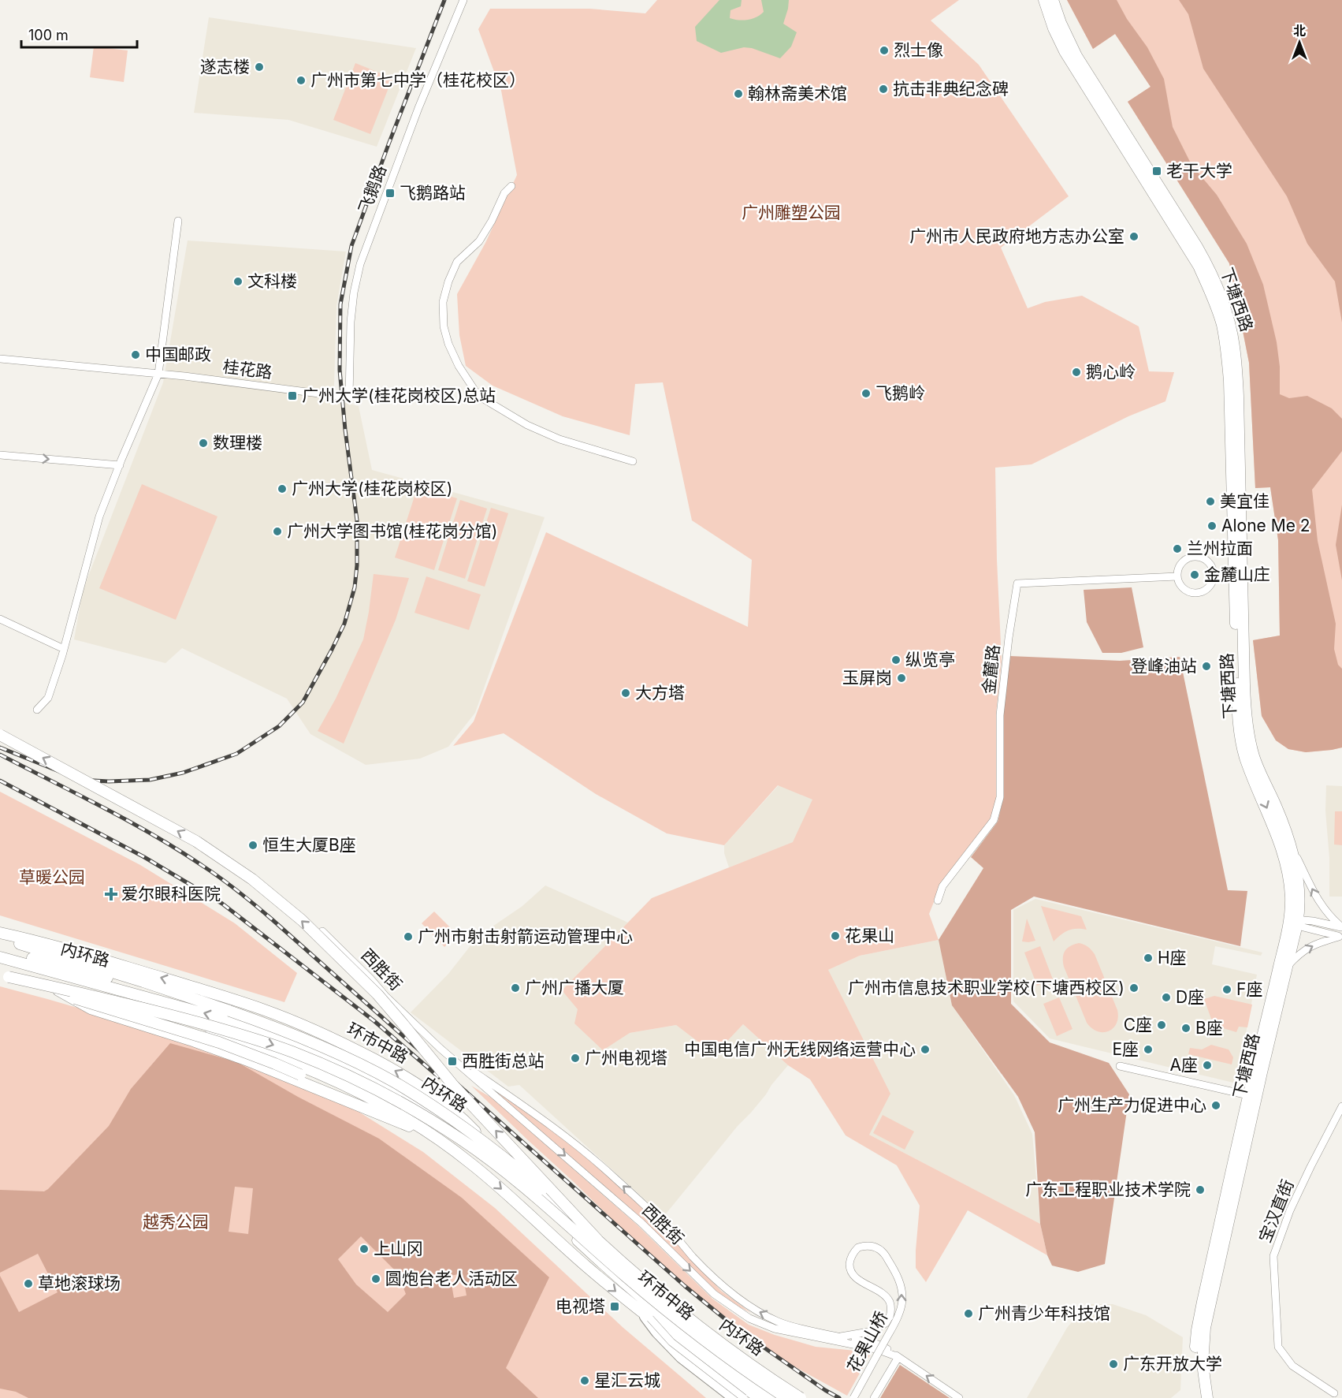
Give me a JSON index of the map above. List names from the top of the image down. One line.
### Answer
{"streets":{"highway":["下塘西路","内环路","环市中路"],"street":["飞鹅路","桂花路","金麓路","西胜街","宝汉直街","花果山桥"]},"crossings":[["飞鹅路","桂花路"],["西胜街","花果山桥"]],"parks":["广州雕塑公园","草暖公园","越秀公园"],"places":{"other":["烈士像","遂志楼","广州市第七中学（桂花校区）","抗击非典纪念碑","翰林斋美术馆","广州市人民政府地方志办公室","文科楼","中国邮政","鹅心岭","飞鹅岭","数理楼","广州大学(桂花岗校区)","美宜佳","Alone Me 2","广州大学图书馆(桂花岗分馆)","兰州拉面","金麓山庄","纵览亭","登峰油站","玉屏岗","大方塔","恒生大厦B座","花果山","广州市射击射箭运动管理中心","H座","广州广播大厦","广州市信息技术职业学校(下塘西校区)","F座","D座","C座","B座","中国电信广州无线网络运营中心","E座","广州电视塔","A座","广州生产力促进中心","广东工程职业技术学院","上山冈","圆炮台老人活动区","草地滚球场","广州青少年科技馆","广东开放大学","星汇云城"],"transit":["老干大学","飞鹅路站","广州大学(桂花岗校区)总站","西胜街总站","电视塔"],"health":["爱尔眼科医院"]},"scale_bar":"100 m","north":"top"}
